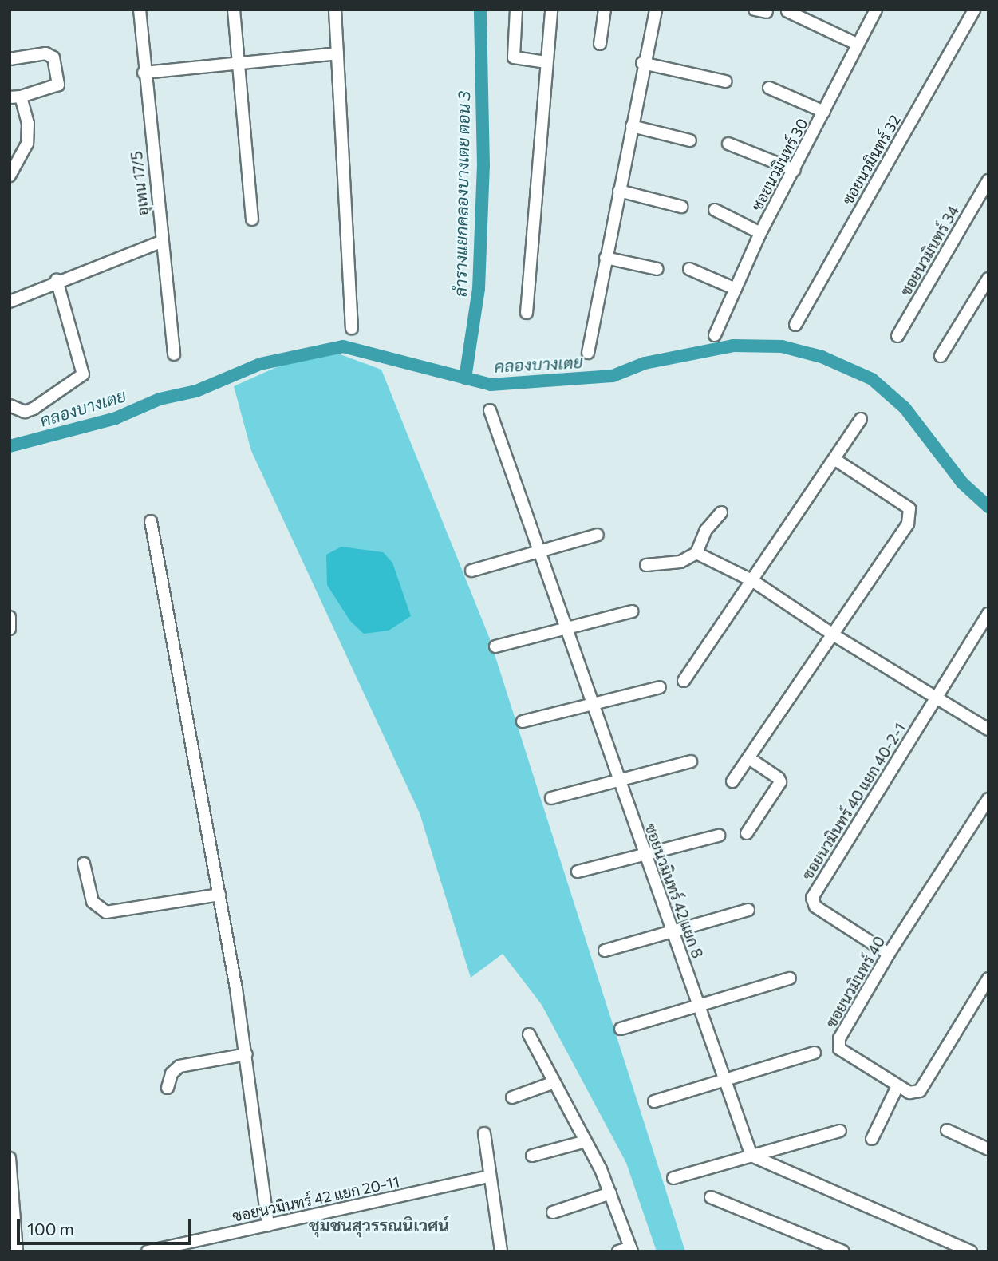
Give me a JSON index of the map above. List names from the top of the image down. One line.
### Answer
{"streets":{"street":["ซอยนวมินทร์ 32","ซอยนวมินทร์ 30","อุเทน 17/5","ซอยนวมินทร์ 34","ซอยนวมินทร์ 40 แยก 40-2-1","ซอยนวมินทร์ 42 แยก 8","ซอยนวมินทร์ 40","ซอยนวมินทร์ 42 แยก 20-11"]},"crossings":[["ซอยนวมินทร์ 40 แยก 40-2-1","ซอยนวมินทร์ 40"]],"districts":["ชุมชนสุวรรณนิเวศน์"],"water":["ลำรางแยกคลองบางเตย ตอน 3","คลองบางเตย"],"scale_bar":"100 m"}
